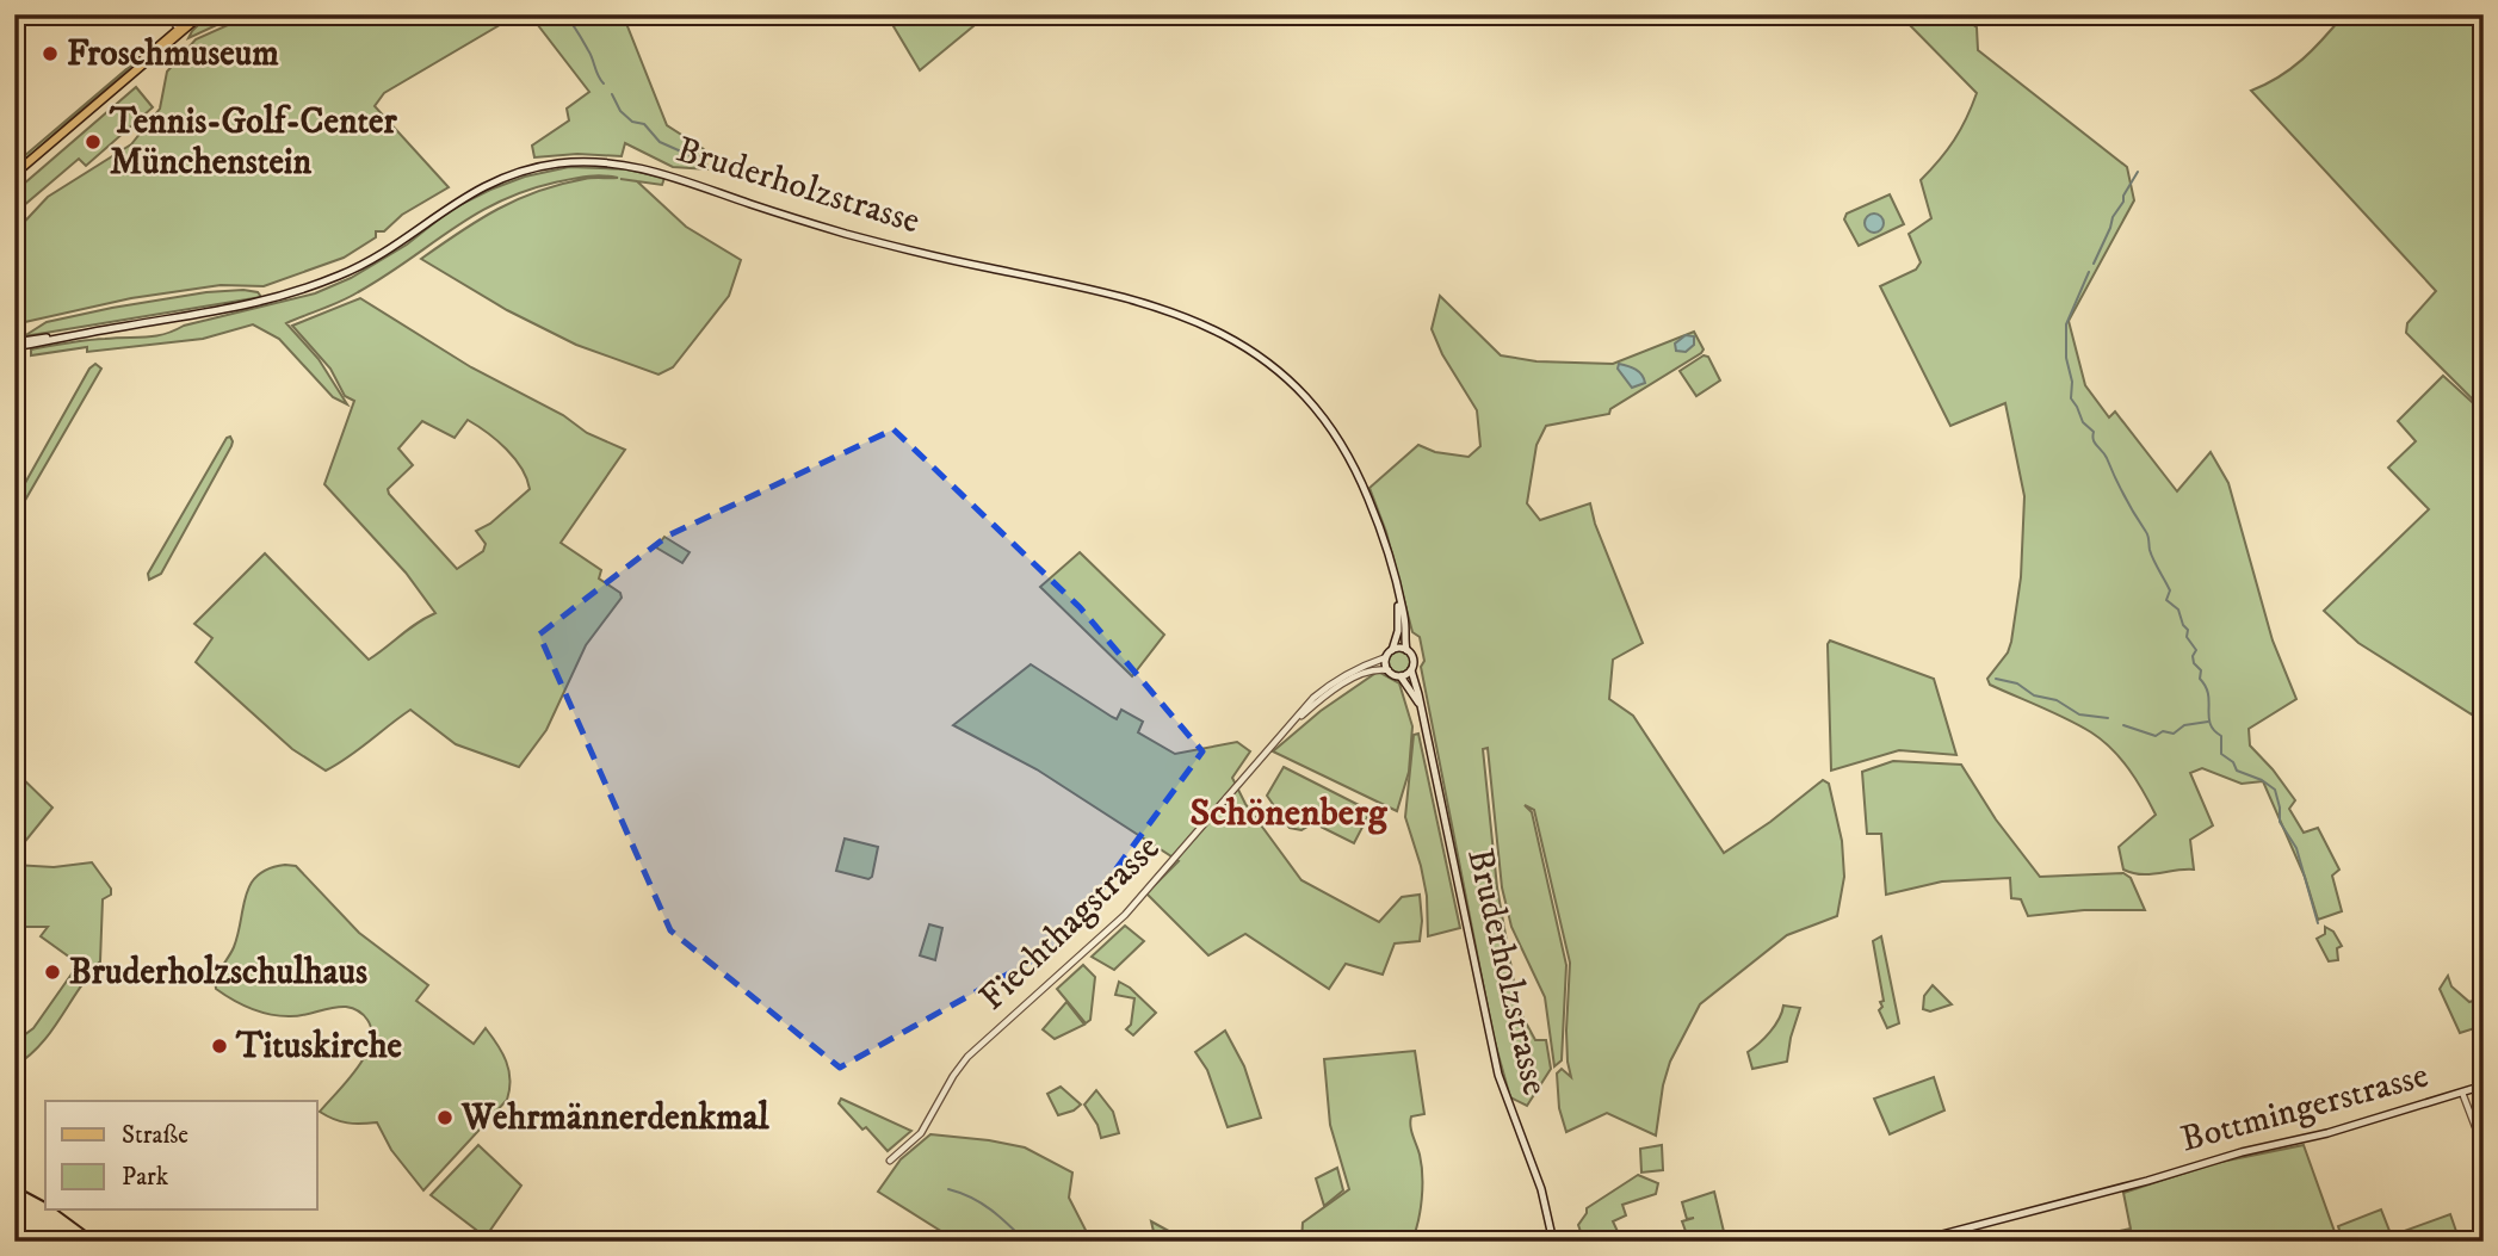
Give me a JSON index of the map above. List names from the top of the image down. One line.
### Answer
{"streets":{"main road":["Bruderholzstrasse","Bottmingerstrasse"],"street":["Fiechthagstrasse"]},"crossings":[["Bruderholzstrasse","Fiechthagstrasse"]],"districts":["Schönenberg"],"places":["Froschmuseum","Tennis-Golf-Center Münchenstein","Bruderholzschulhaus","Tituskirche","Wehrmännerdenkmal"],"legend":["Straße","Park"]}
